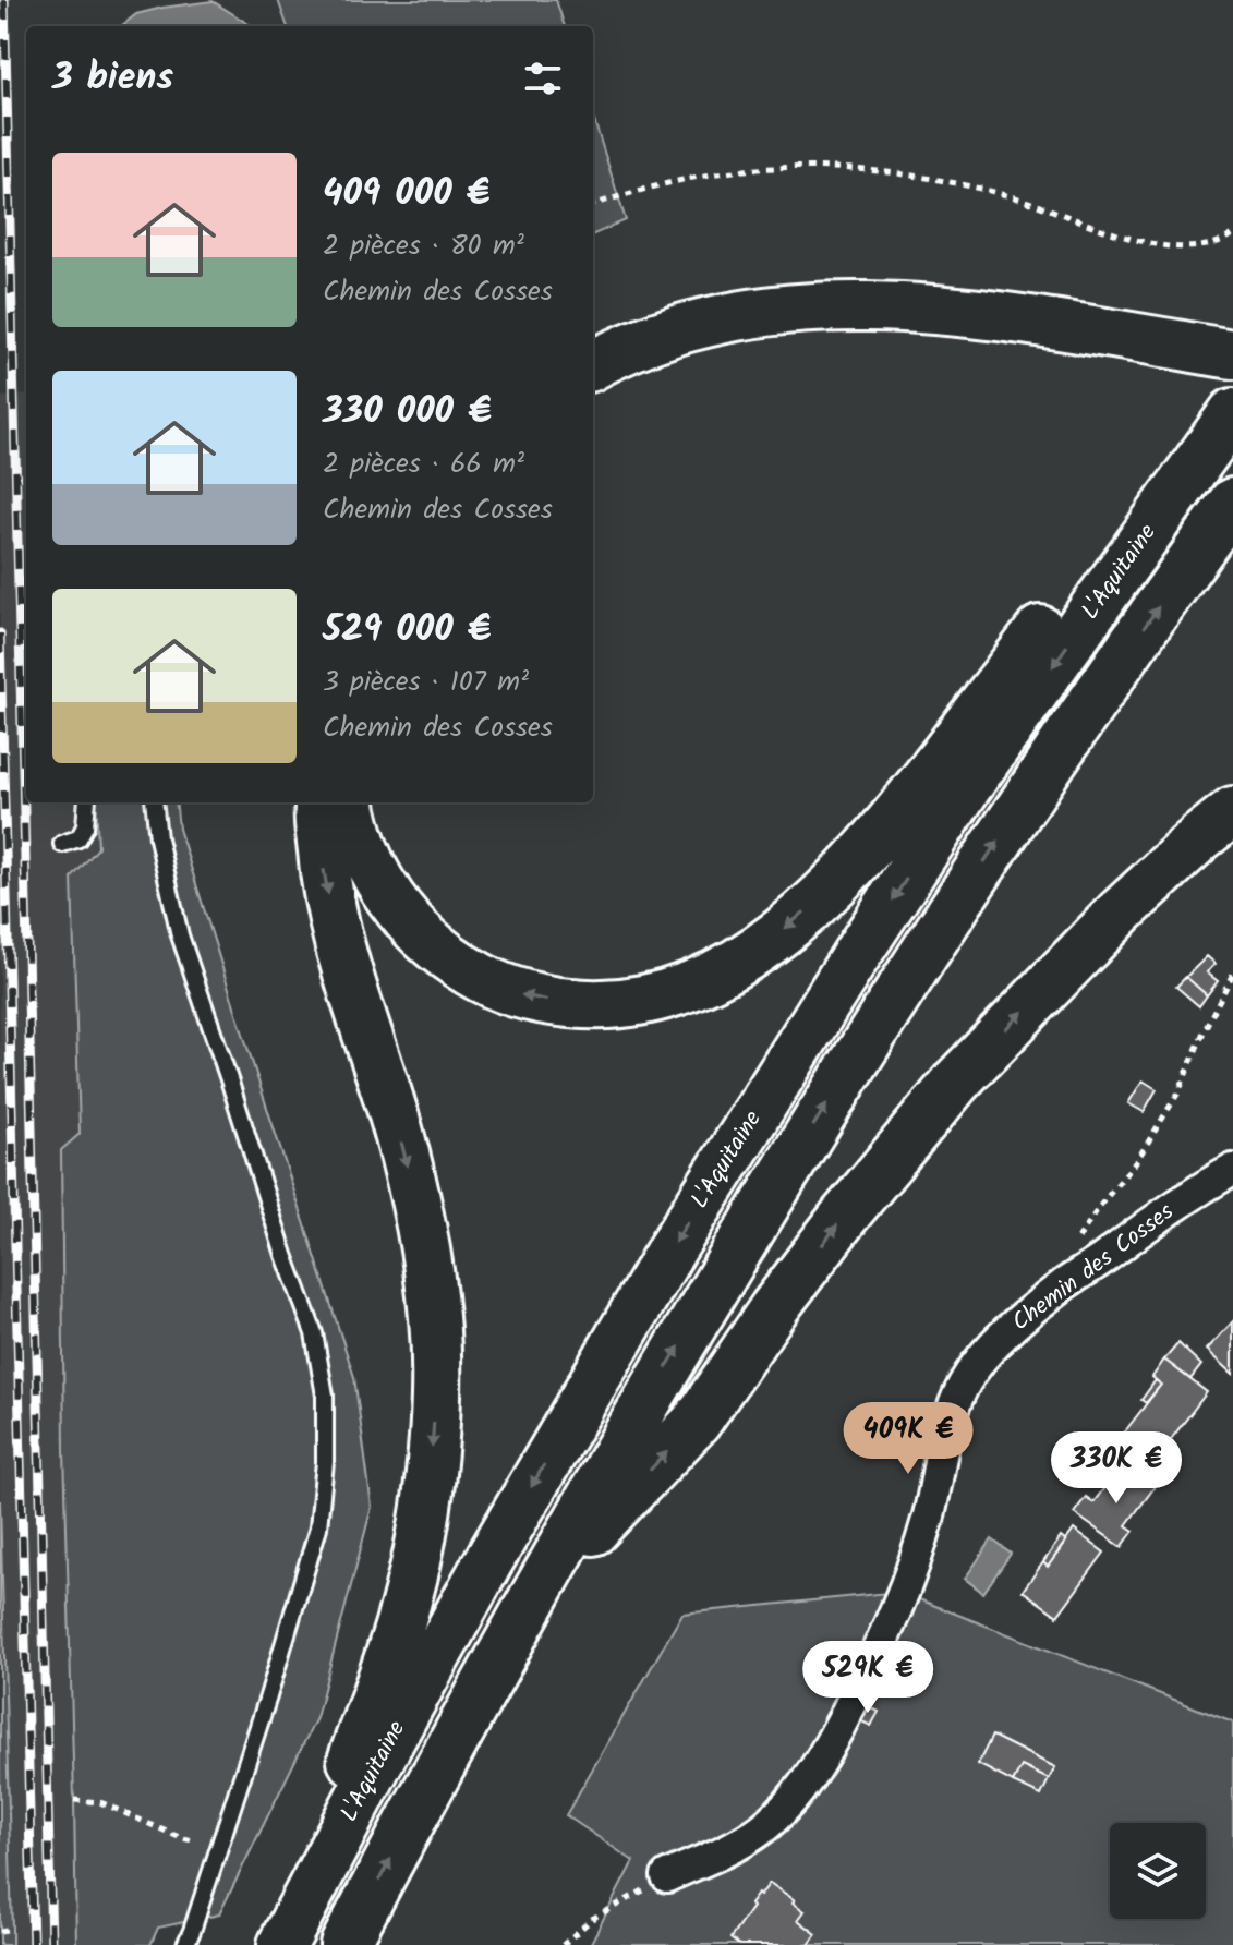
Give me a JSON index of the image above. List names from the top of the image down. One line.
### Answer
{"streets":{"highway":["L'Aquitaine"],"street":["Chemin des Cosses"]},"page":{"heading":"3 biens","list":[{"name":"409 000 €","note":"2 pièces · 80 m² · Chemin des Cosses"},{"name":"330 000 €","note":"2 pièces · 66 m² · Chemin des Cosses"},{"name":"529 000 €","note":"3 pièces · 107 m² · Chemin des Cosses"}],"price":["409K €","330K €","529K €"]}}
